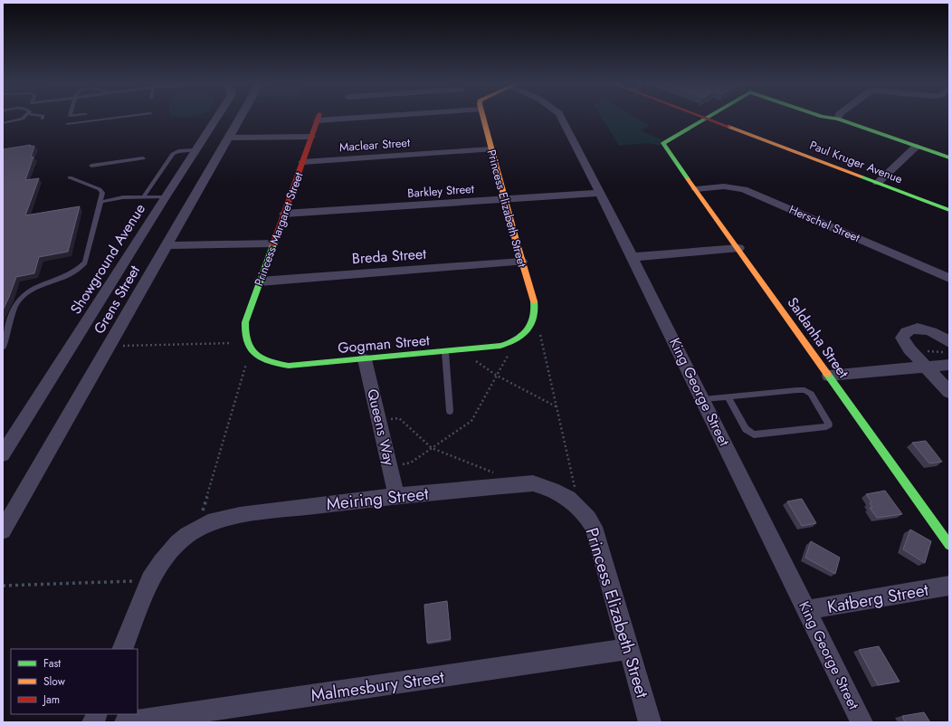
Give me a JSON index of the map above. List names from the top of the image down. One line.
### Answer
{"streets":{"street":["Maclear Street","Paul Kruger Avenue","Barkley Street","Princess Elizabeth Street","Herschel Street","Princess Margaret Street","Breda Street","Showground Avenue","Grens Street","Saldanha Street","Gogman Street","King George Street","Queens Way","Meiring Street","Katberg Street","Malmesbury Street"]},"crossings":[["Maclear Street","Princess Elizabeth Street"],["Maclear Street","Princess Margaret Street"],["Paul Kruger Avenue","Saldanha Street"],["Barkley Street","Princess Elizabeth Street"],["Barkley Street","Princess Margaret Street"],["Barkley Street","King George Street"],["Princess Elizabeth Street","Breda Street"],["Princess Elizabeth Street","Gogman Street"],["Princess Elizabeth Street","Meiring Street"],["Princess Elizabeth Street","Malmesbury Street"],["Herschel Street","Saldanha Street"],["Princess Margaret Street","Breda Street"],["Princess Margaret Street","Gogman Street"],["Gogman Street","Queens Way"],["King George Street","Katberg Street"],["Queens Way","Meiring Street"]],"legend":["Fast","Slow","Jam"]}
